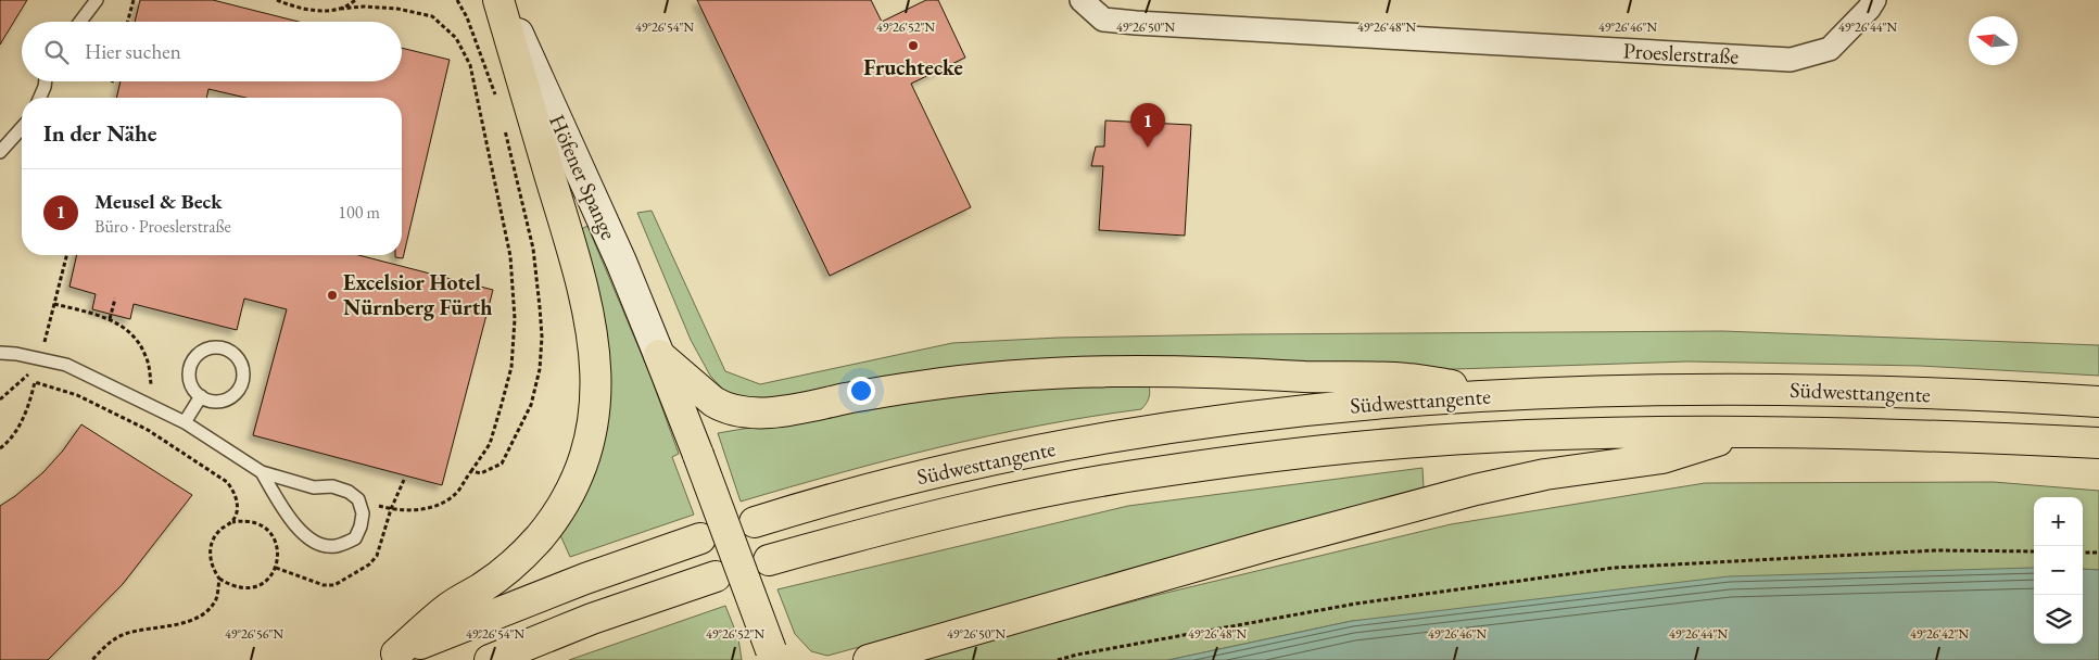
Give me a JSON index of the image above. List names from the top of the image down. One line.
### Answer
{"streets":{"highway":["Südwesttangente"],"main road":["Höfener Spange"],"street":["Proeslerstraße"]},"places":["Fruchtecke","Excelsior Hotel Nürnberg Fürth"],"north":"left","page":{"search":"Hier suchen","heading":"In der Nähe","pins":"1","list":[{"mark":"1","name":"Meusel & Beck","note":"Büro · Proeslerstraße","value":"100 m"}],"map_buttons":["+","−"]},"coordinates":["49°26'54\"N","49°26'52\"N","49°26'50\"N","49°26'48\"N","49°26'46\"N","49°26'44\"N","49°26'56\"N","49°26'42\"N"]}
